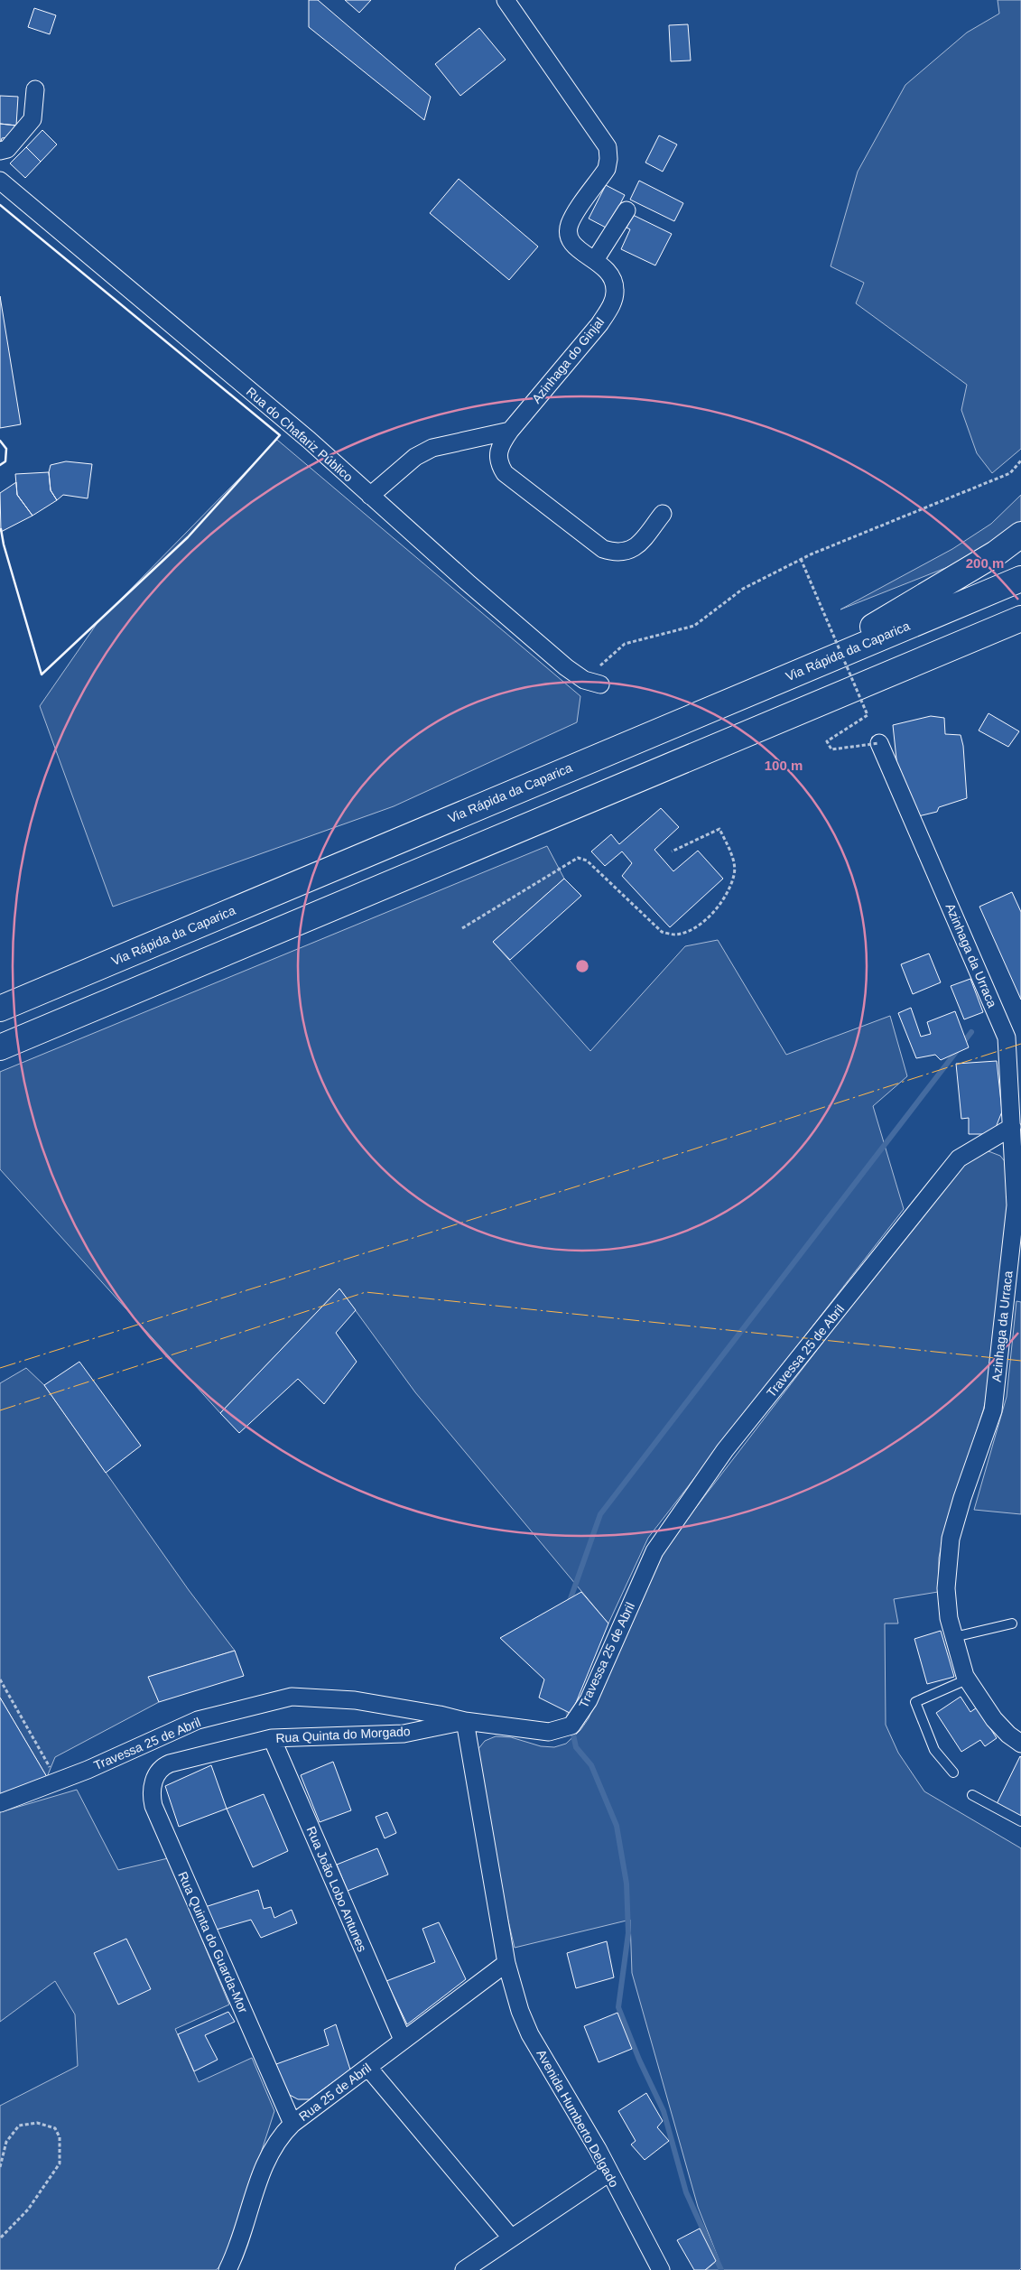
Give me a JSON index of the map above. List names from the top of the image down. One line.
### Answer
{"streets":{"highway":["Via Rápida da Caparica"],"street":["Azinhaga do Ginjal","Rua do Chafariz Público","Azinhaga da Urraca","Travessa 25 de Abril","Rua Quinta do Morgado","Rua João Lobo Antunes","Rua Quinta do Guarda-Mor","Rua 25 de Abril","Avenida Humberto Delgado"]},"crossings":[["Azinhaga da Urraca","Travessa 25 de Abril"],["Travessa 25 de Abril","Rua Quinta do Morgado"],["Rua Quinta do Morgado","Rua João Lobo Antunes"],["Rua Quinta do Morgado","Rua Quinta do Guarda-Mor"],["Rua João Lobo Antunes","Rua 25 de Abril"],["Rua Quinta do Guarda-Mor","Rua 25 de Abril"],["Rua 25 de Abril","Avenida Humberto Delgado"]],"rings":["200 m","100 m"]}
